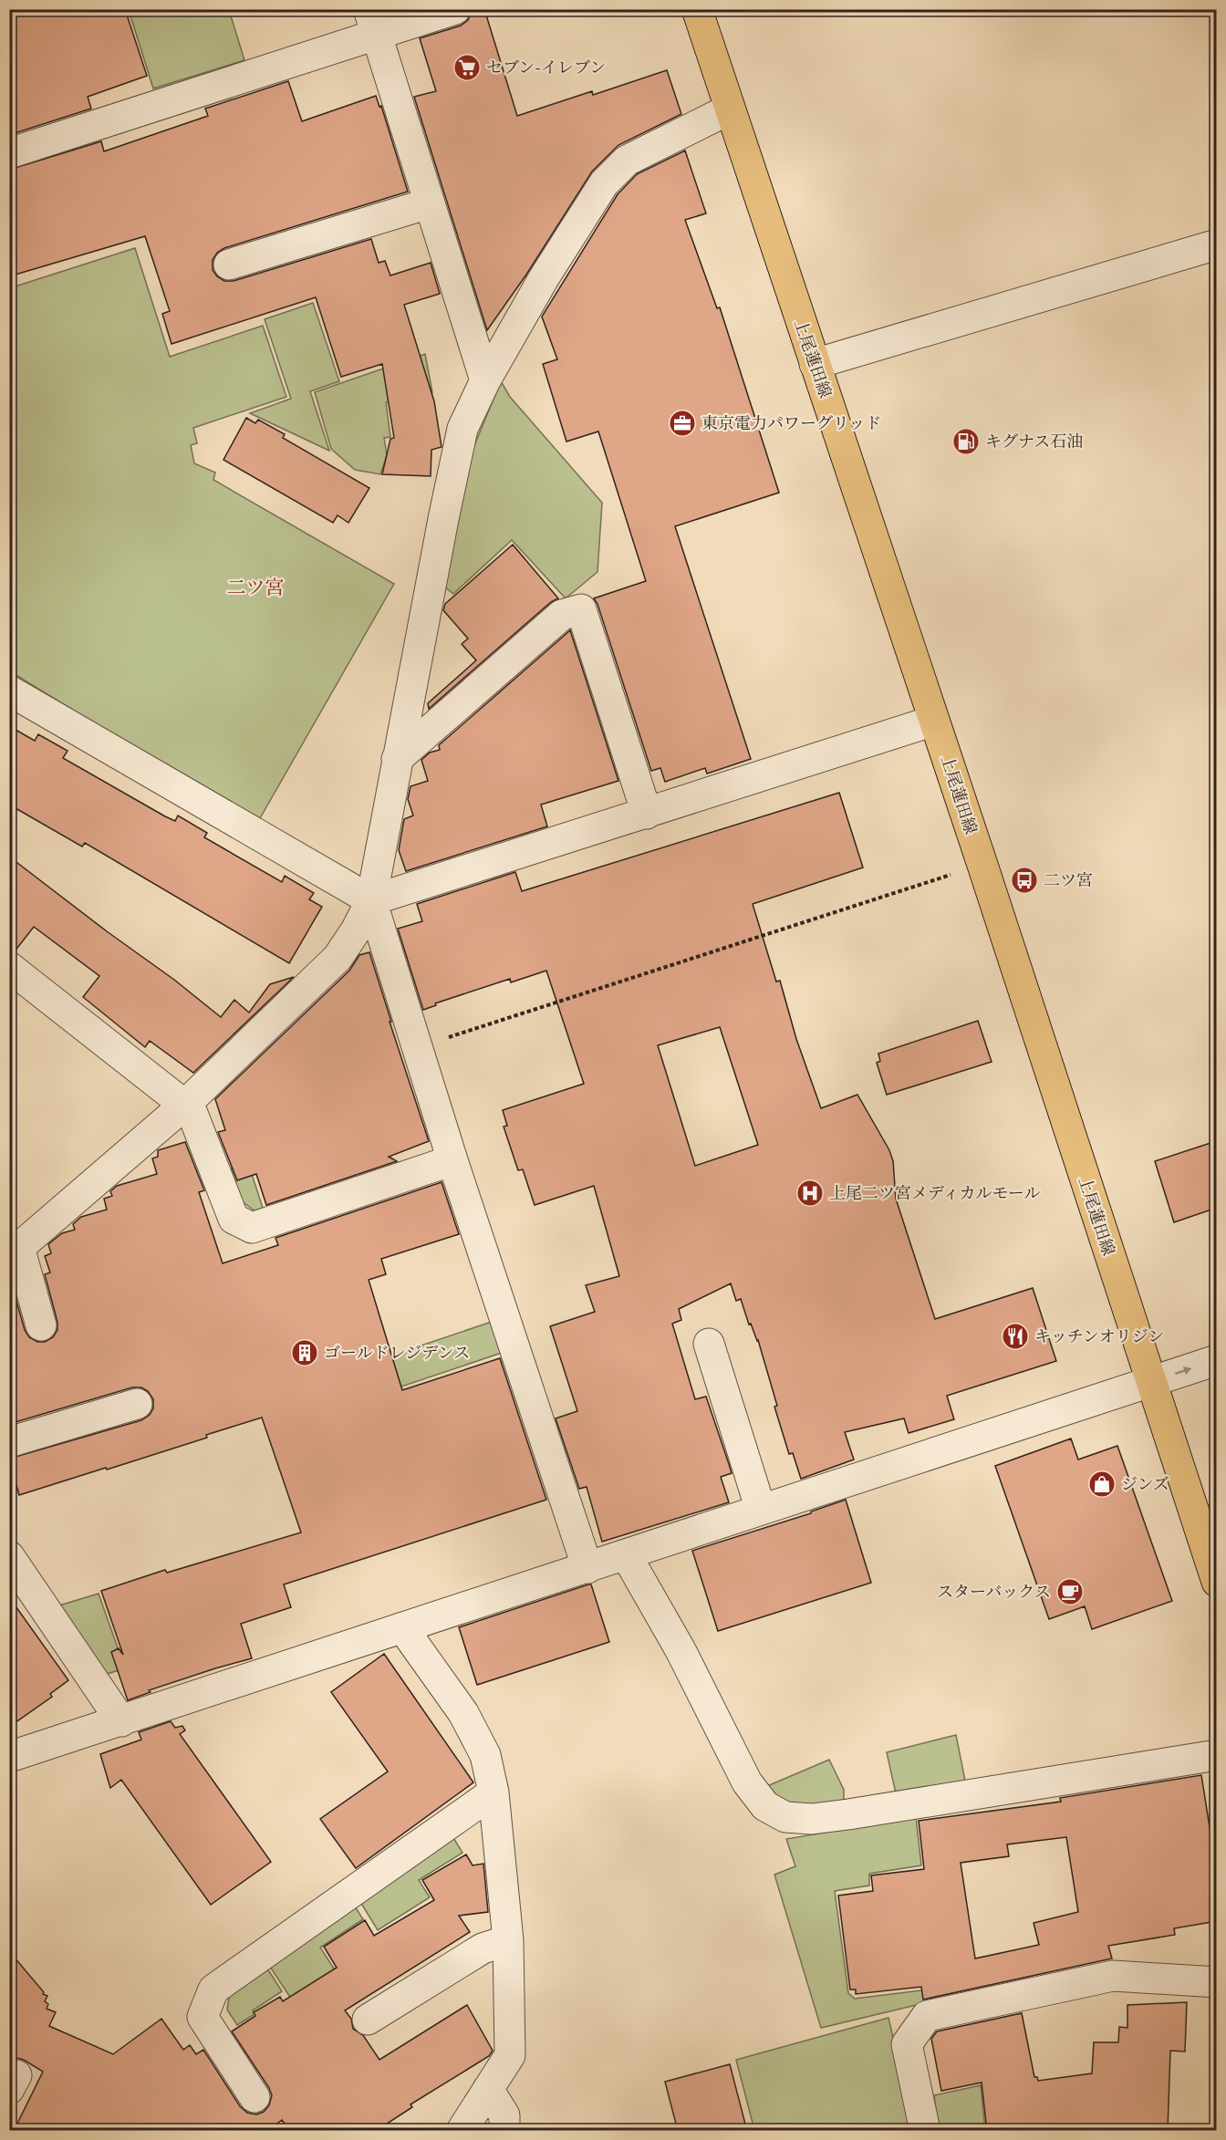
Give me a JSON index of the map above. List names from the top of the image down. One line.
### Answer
{"streets":{"main road":["上尾蓮田線"]},"districts":["二ツ宮"],"places":{"supermarket":["セブン-イレブン"],"office":["東京電力パワーグリッド"],"fuel station":["キグナス石油"],"bus stop":["二ツ宮"],"hospital":["上尾二ツ宮メディカルモール"],"restaurant":["キッチンオリジン"],"building":["ゴールドレジデンス"],"shop":["ジンズ"],"cafe":["スターバックス"]}}
